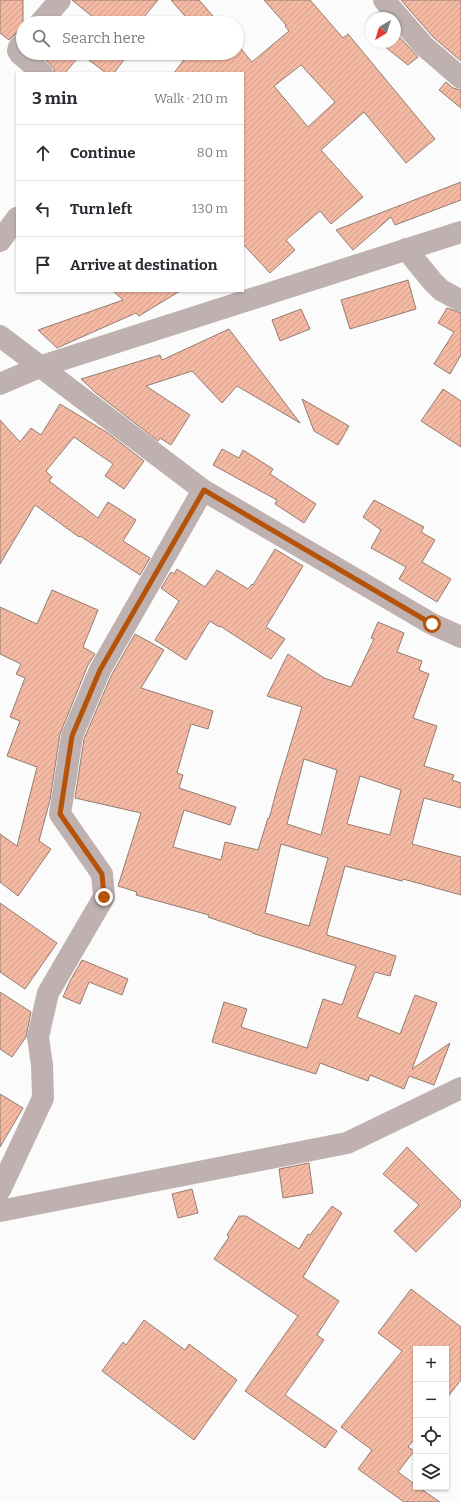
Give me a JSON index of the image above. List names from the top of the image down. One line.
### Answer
{"north":"bottom left","page":{"search":"Search here","heading":["3 min","Walk · 210 m"],"list":[["Continue","80 m"],["Turn left","130 m"],"Arrive at destination"],"map_buttons":["+","−"]}}
